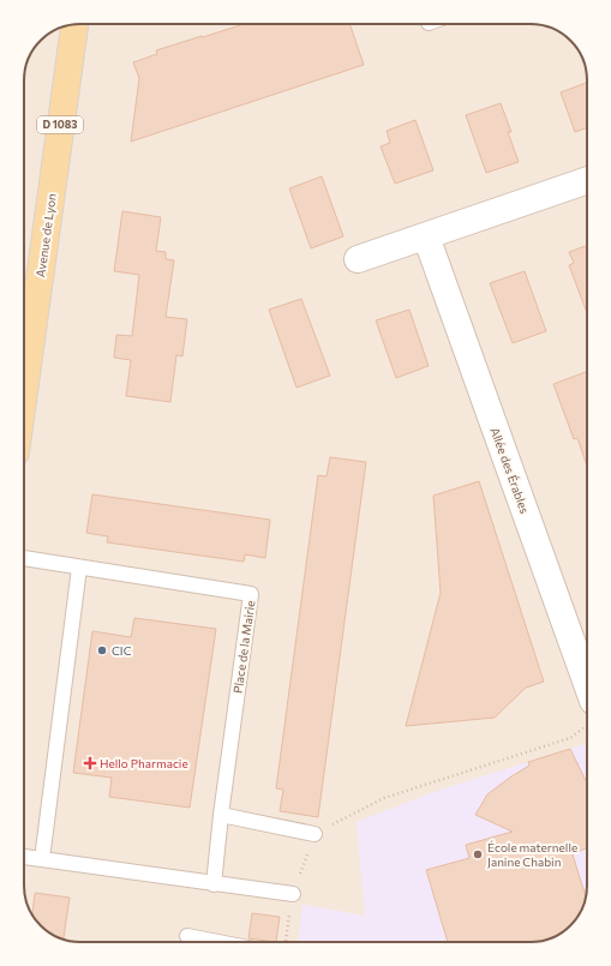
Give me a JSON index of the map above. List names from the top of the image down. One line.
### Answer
{"streets":{"main road":["D 1083","Avenue de Lyon"],"street":["Allée des Érables"],"lane":["Place de la Mairie"]},"places":{"other":["CIC","École maternelle Janine Chabin"],"health":["Hello Pharmacie"]}}
